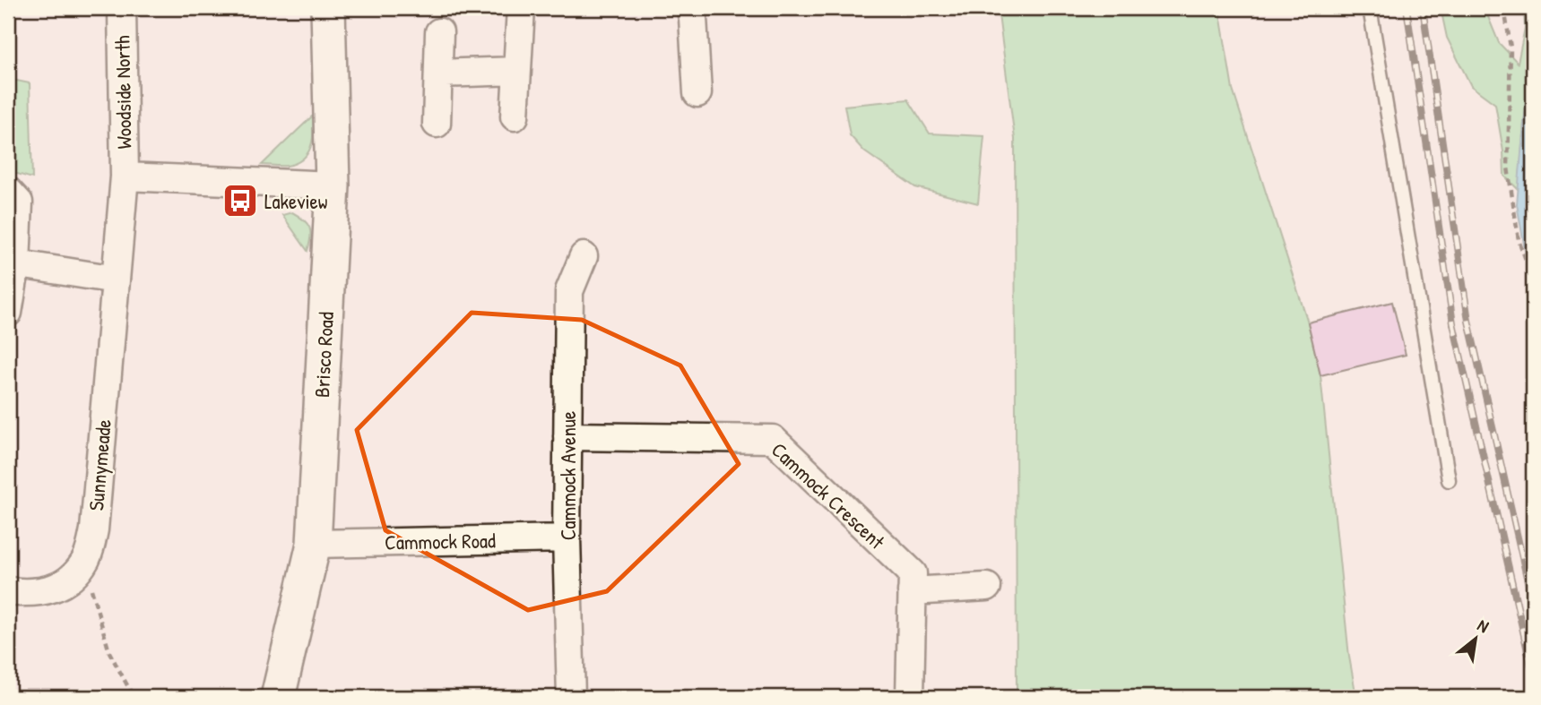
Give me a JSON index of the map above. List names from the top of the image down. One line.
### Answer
{"streets":{"street":["Woodside North","Brisco Road","Sunnymeade","Cammock Avenue","Cammock Crescent","Cammock Road"]},"crossings":[["Woodside North","Sunnymeade"],["Brisco Road","Cammock Road"],["Cammock Avenue","Cammock Crescent"],["Cammock Avenue","Cammock Road"]],"places":{"bus stop":["Lakeview"]},"north":"top right"}
